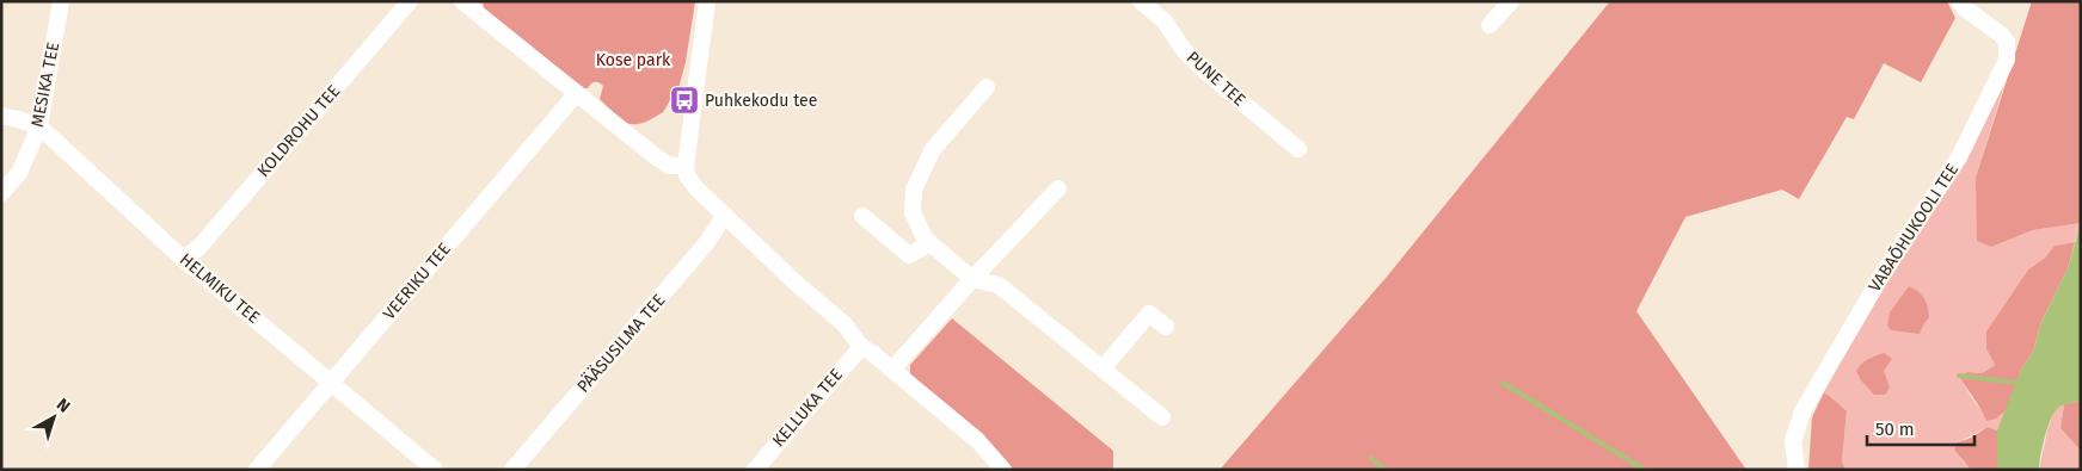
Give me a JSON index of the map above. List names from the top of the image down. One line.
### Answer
{"streets":{"street":["PUNE TEE","MESIKA TEE","KOLDROHU TEE","VABAÕHUKOOLI TEE","VEERIKU TEE","HELMIKU TEE","PÄÄSUSILMA TEE","KELLUKA TEE"]},"crossings":[["MESIKA TEE","HELMIKU TEE"],["KOLDROHU TEE","HELMIKU TEE"],["VEERIKU TEE","HELMIKU TEE"]],"parks":["Kose park"],"places":{"bus stop":["Puhkekodu tee"]},"scale_bar":"50 m","north":"top right"}
